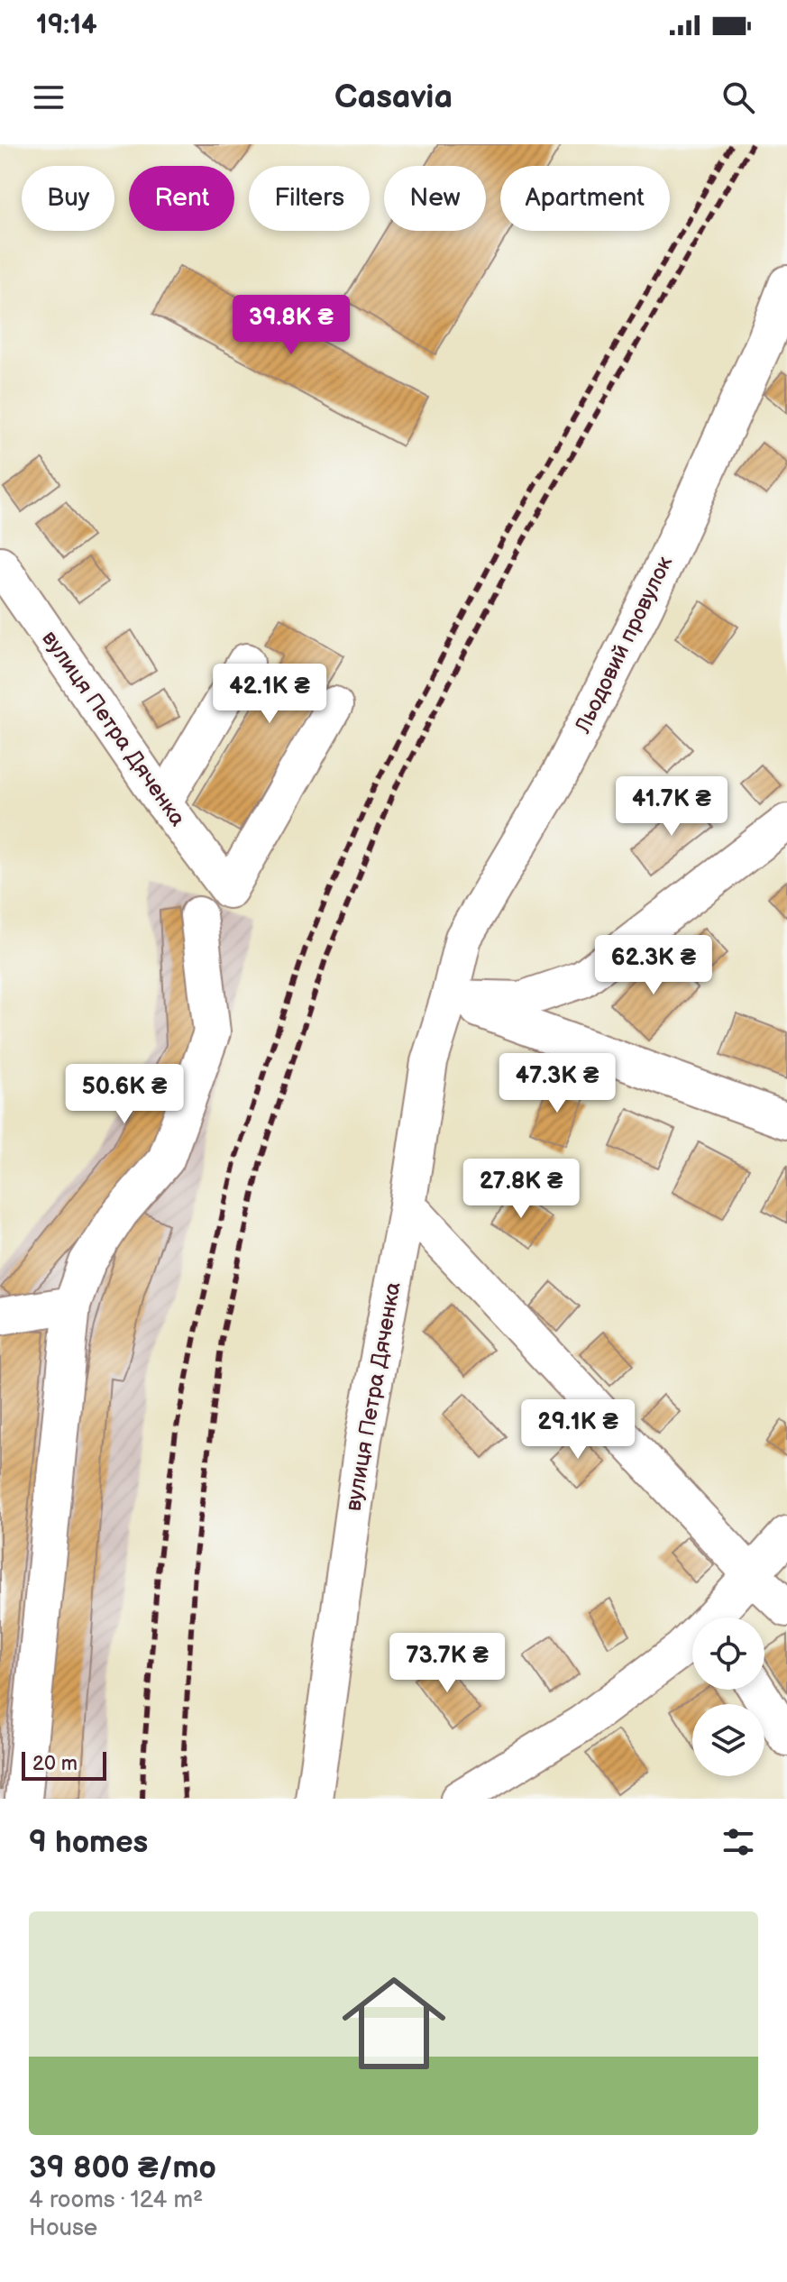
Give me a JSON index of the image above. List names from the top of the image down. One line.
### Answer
{"streets":{"street":["Льодовий провулок","вулиця Петра Дяченка"]},"crossings":[["Льодовий провулок","вулиця Петра Дяченка"]],"scale_bar":"20 m","page":{"status":"19:14","header":"Casavia","chip":["Buy","Rent","Filters","New","Apartment"],"price":["39.8K ₴","42.1K ₴","41.7K ₴","62.3K ₴","47.3K ₴","50.6K ₴","27.8K ₴","29.1K ₴","73.7K ₴"],"scale":"20 m","heading":"9 homes","list":[{"name":"39 800 ₴/mo","note":"4 rooms · 124 m² · House"}]}}
